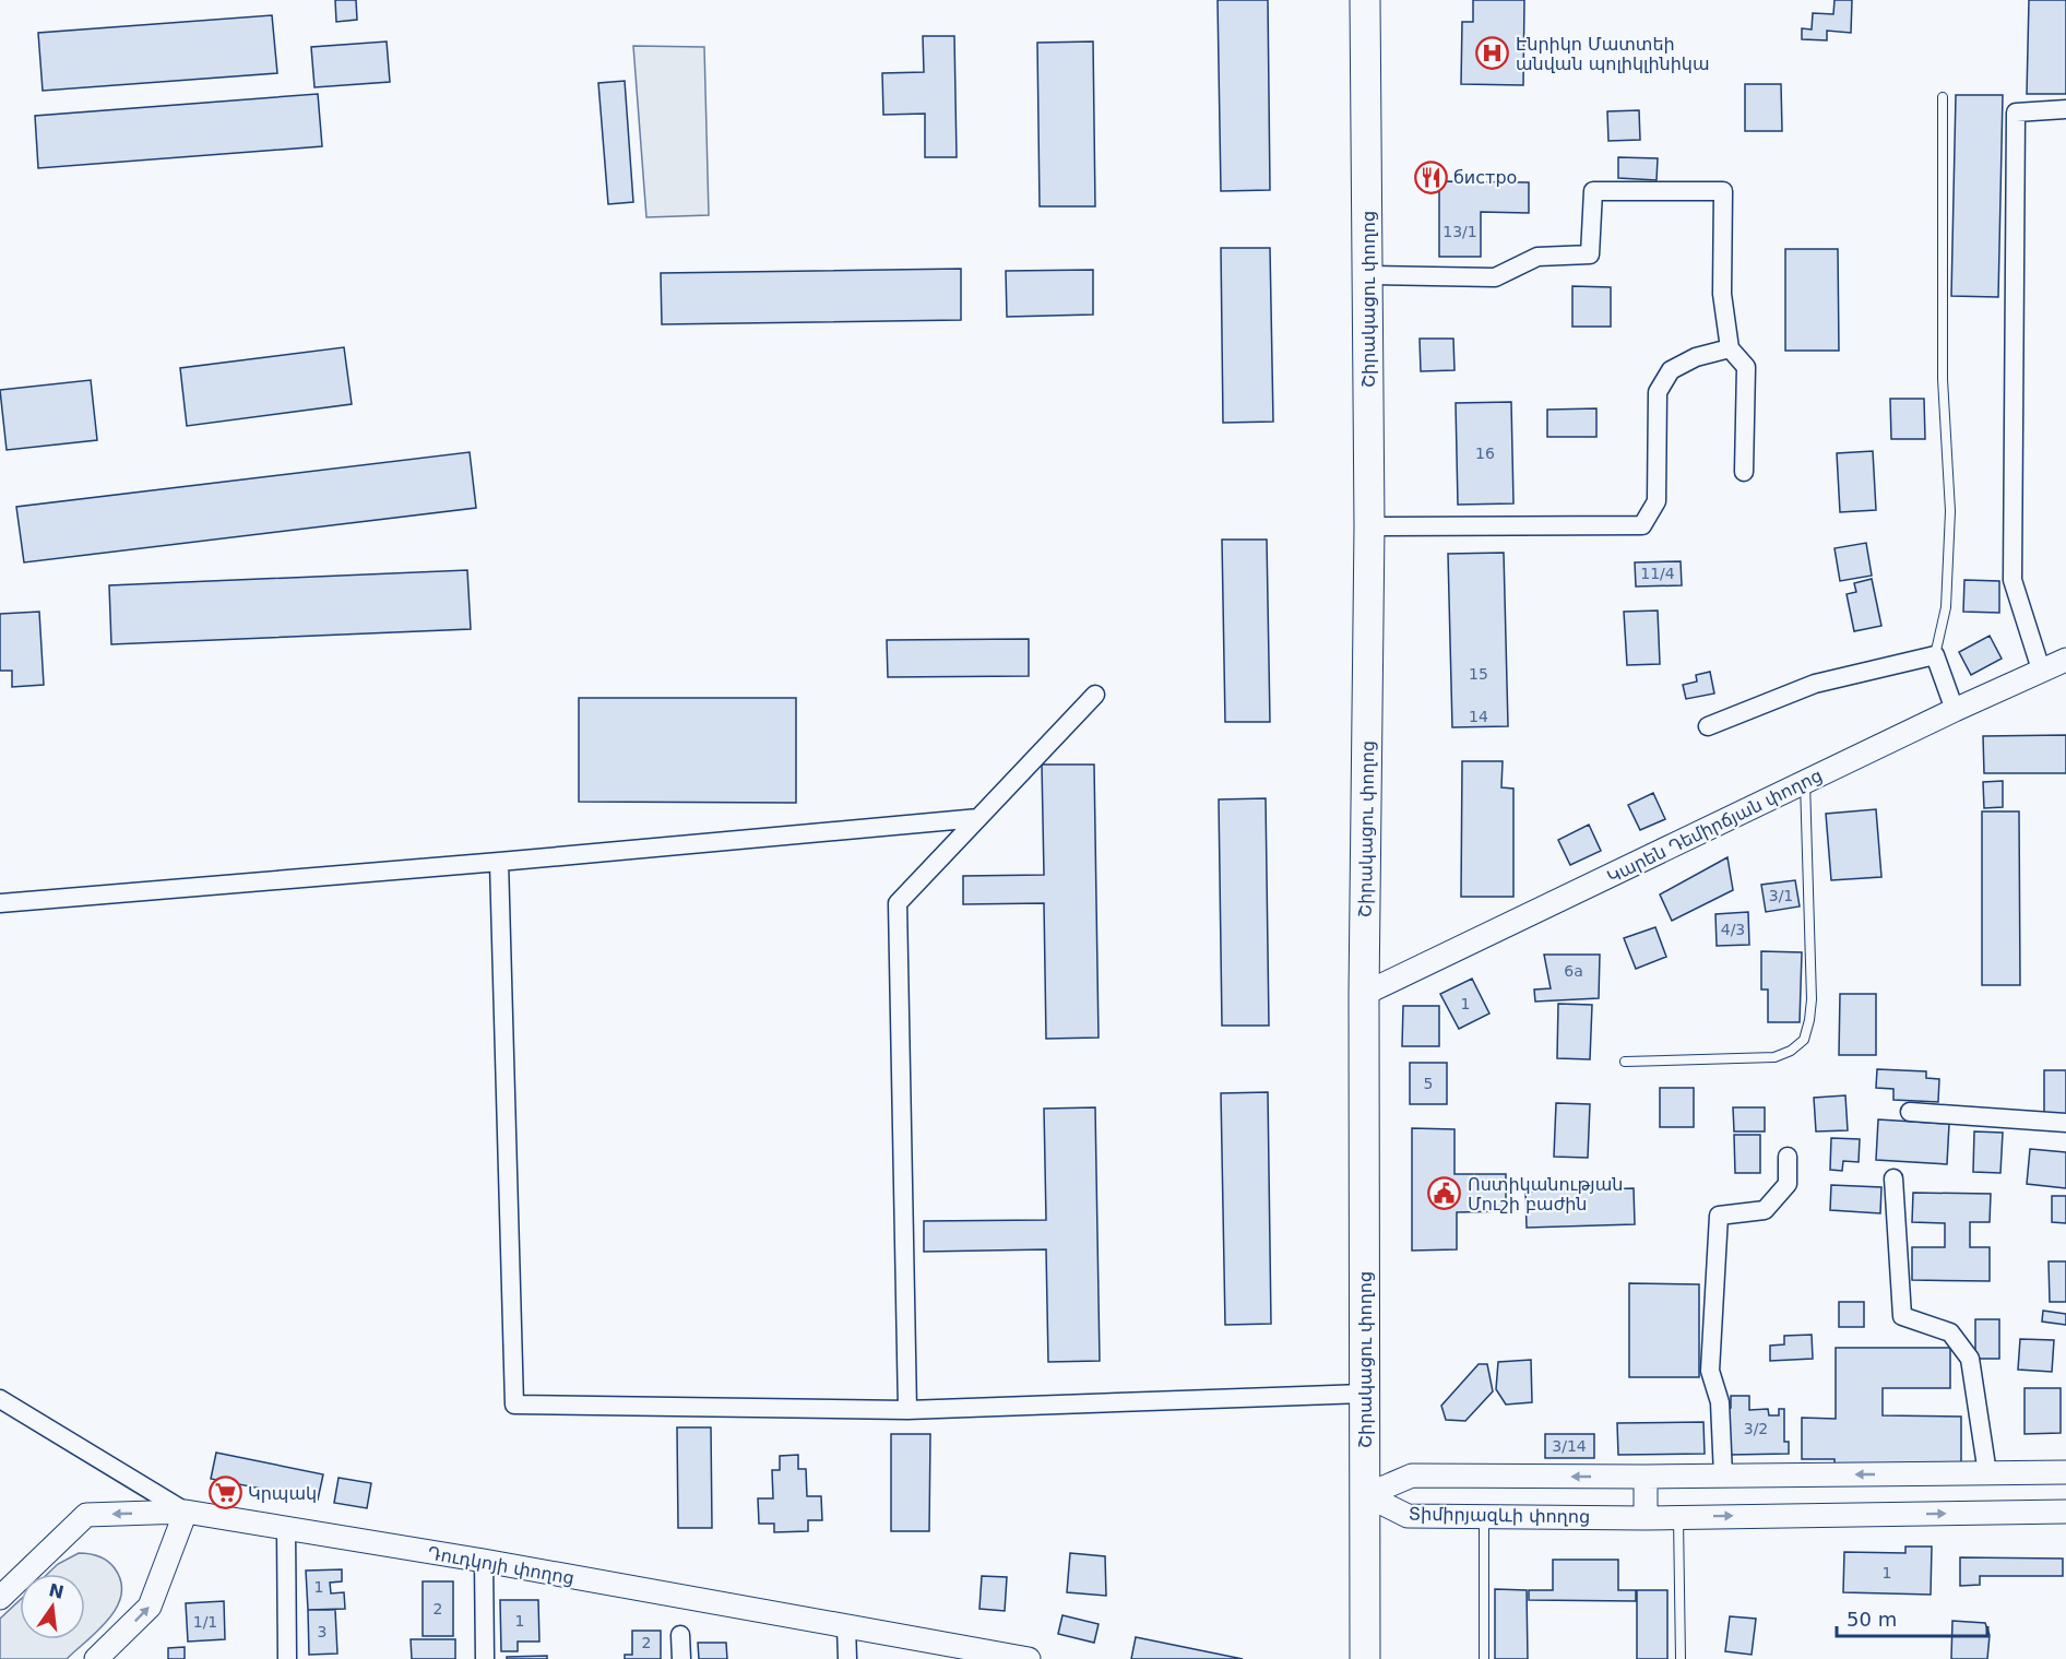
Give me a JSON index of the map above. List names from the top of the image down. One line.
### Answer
{"streets":{"main road":["Շիրակացու փողոց"],"street":["Կարեն Դեմիրճյան փողոց","Տիմիրյազևի փողոց","Դուդկոյի փողոց"]},"crossings":[["Շիրակացու փողոց","Կարեն Դեմիրճյան փողոց"],["Շիրակացու փողոց","Տիմիրյազևի փողոց"]],"places":{"hospital":["Էնրիկո Մատտեի անվան պոլիկլինիկա"],"restaurant":["бистро"],"public building":["Ոստիկանության Մուշի բաժին"],"supermarket":["Կրպակ"]},"house_numbers":["13/1","16","11/4","15","14","3/1","4/3","6a","1","5","3/2","3/14","1","1","2","1","1/1","3","2"],"scale_bar":"50 m","north":"top"}
